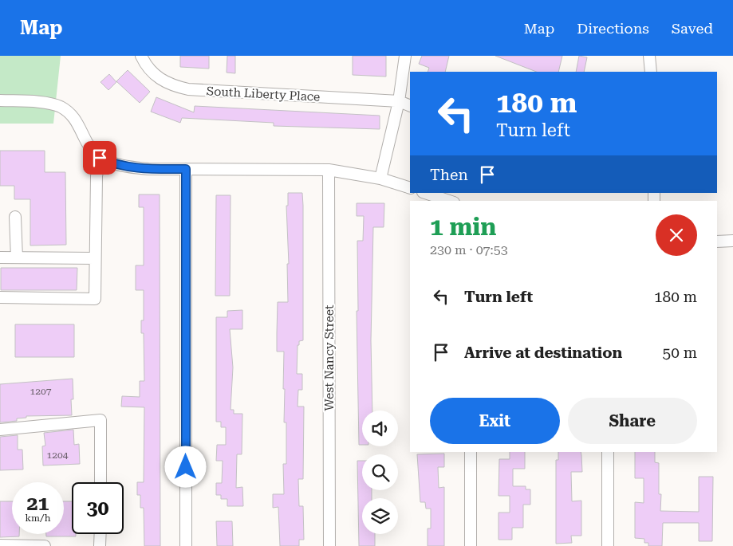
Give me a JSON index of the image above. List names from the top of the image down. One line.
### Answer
{"streets":{"street":["South Liberty Place","West Nancy Street"]},"house_numbers":["1207","1204"],"page":{"header":"Map","nav":["Map","Directions","Saved"],"turn":["180 m","Turn left"],"then":"Then","heading":["1 min","230 m · 07:53"],"list":[{"name":"Turn left","value":"180 m"},{"name":"Arrive at destination","value":"50 m"}],"buttons":["Exit","Share"],"speed":"21 km/h","limit":"30"}}
